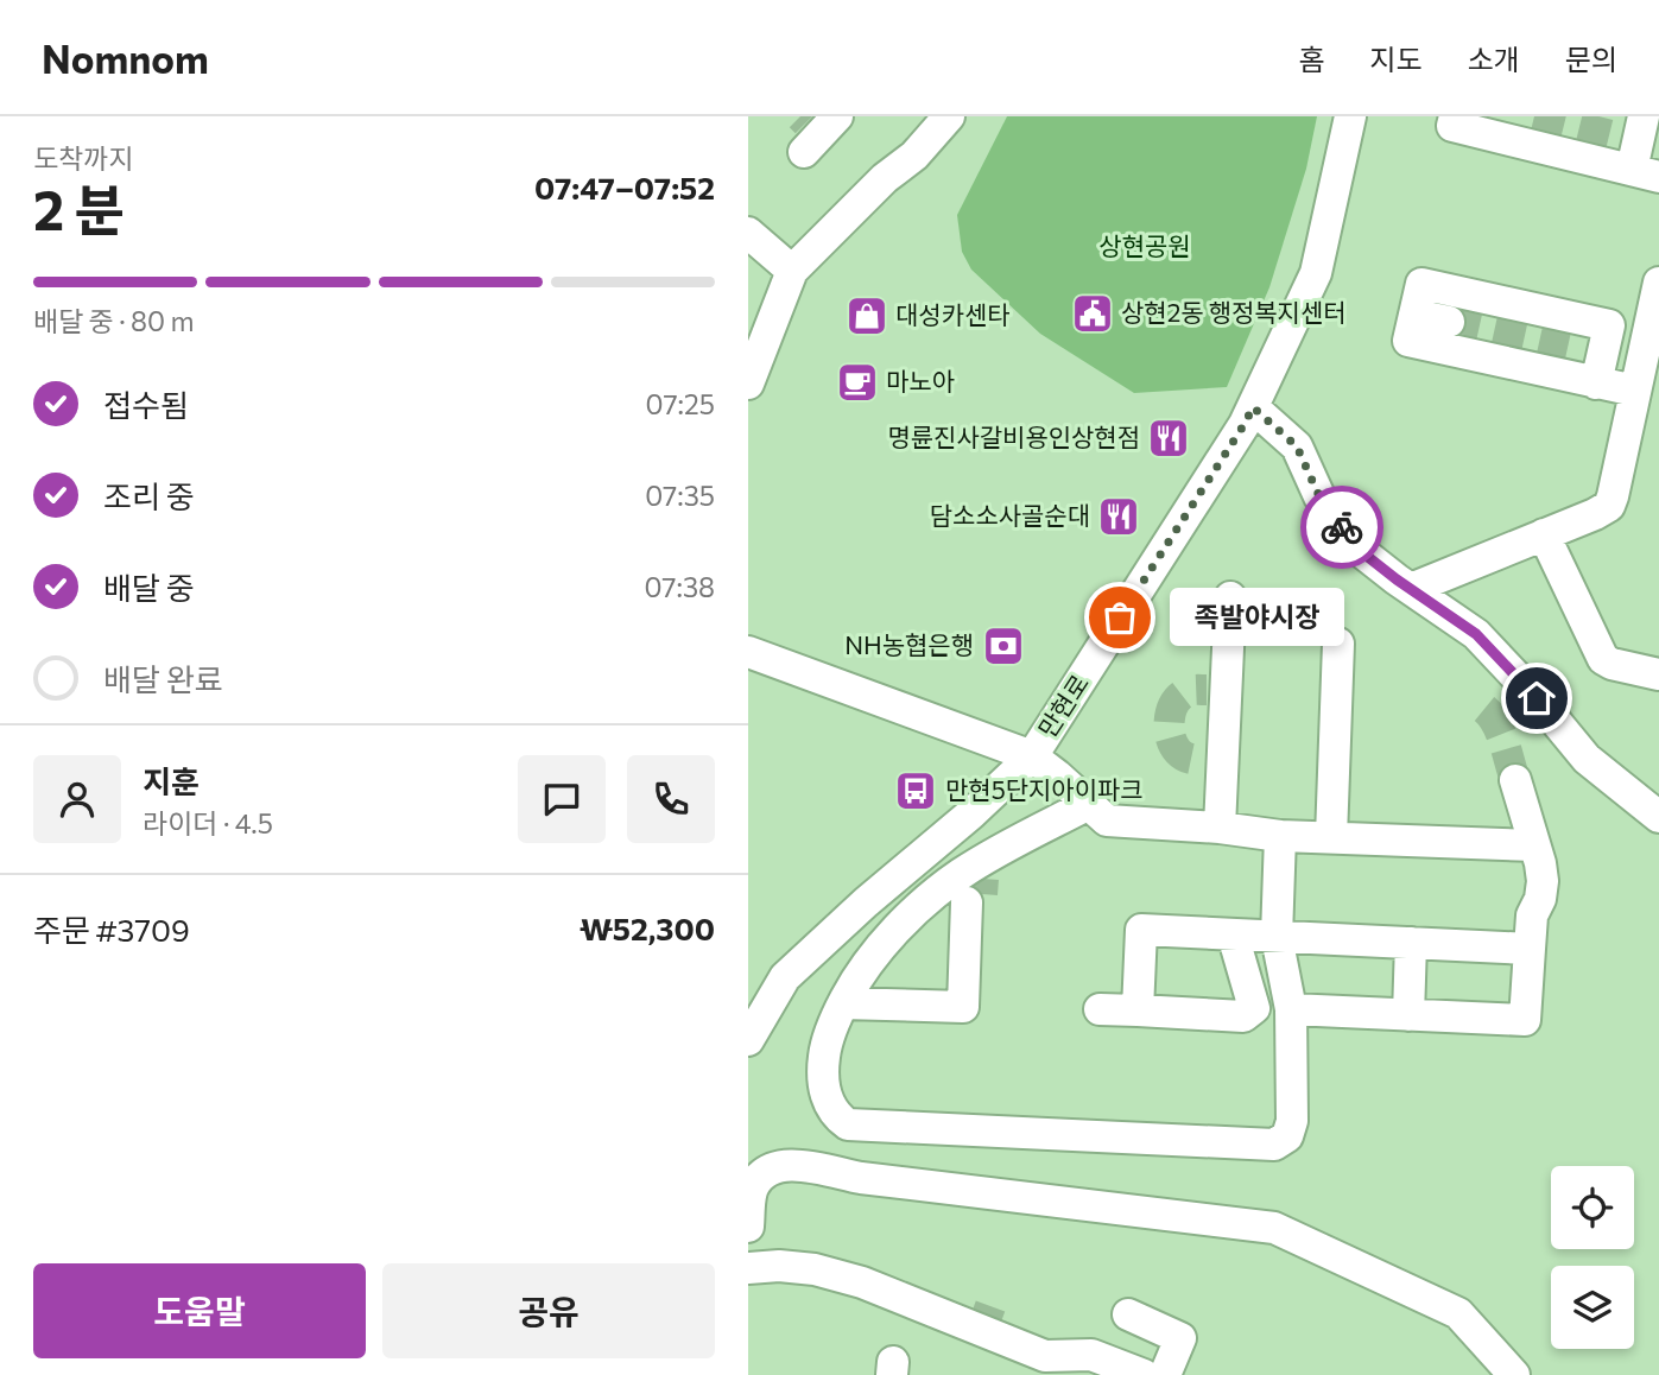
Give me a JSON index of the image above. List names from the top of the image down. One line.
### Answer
{"streets":{"street":["만현로"]},"parks":["상현공원"],"places":{"public building":["상현2동 행정복지센터"],"shop":["대성카센타"],"cafe":["마노아"],"restaurant":["명륜진사갈비용인상현점","담소소사골순대"],"other":["족발야시장"],"bank":["NH농협은행"],"bus stop":["만현5단지아이파크"]},"page":{"header":"Nomnom","nav":["홈","지도","소개","문의"],"heading":["2 분","도착까지","07:47–07:52"],"panel":["지훈","라이더 · 4.5","주문 #3709","₩52,300"],"bar":"배달 중 · 80 m","list":[["접수됨","07:25"],["조리 중","07:35"],["배달 중","07:38"],"배달 완료"],"bubble":"족발야시장","buttons":["도움말","공유"]}}
